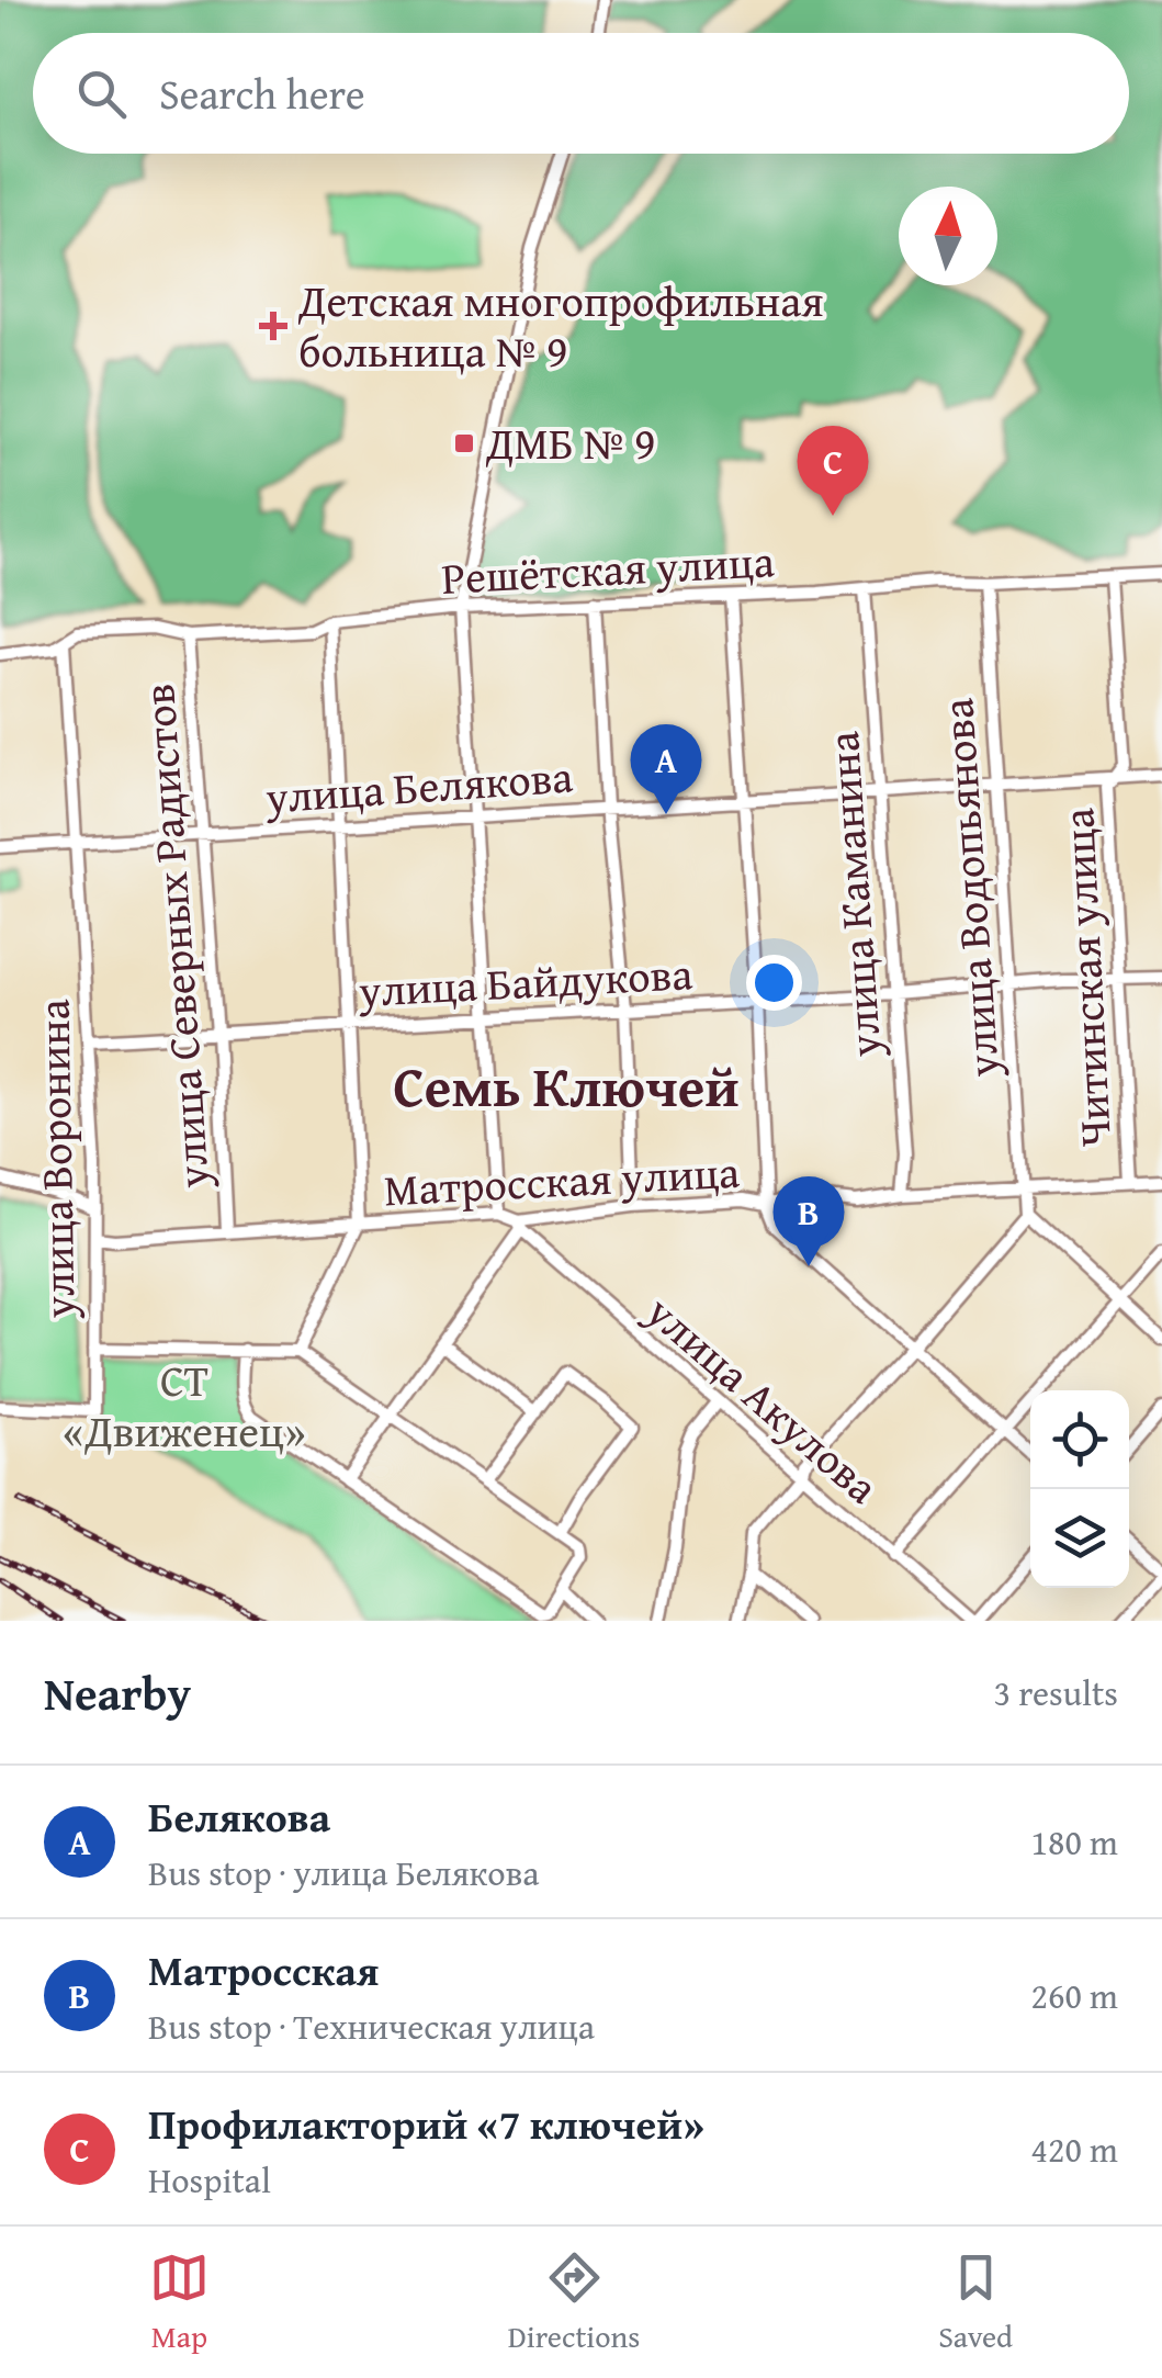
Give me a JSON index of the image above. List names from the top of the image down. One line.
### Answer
{"streets":{"street":["Решётская улица","улица Белякова","улица Водопьянова","улица Каманина","улица Северных Радистов","Читинская улица","улица Байдукова","улица Воронина","Матросская улица","улица Акулова"]},"crossings":[["Решётская улица","улица Водопьянова"],["Решётская улица","улица Каманина"],["Решётская улица","улица Северных Радистов"],["Решётская улица","Читинская улица"],["Решётская улица","улица Воронина"],["улица Белякова","улица Водопьянова"],["улица Белякова","улица Каманина"],["улица Белякова","улица Северных Радистов"],["улица Белякова","Читинская улица"],["улица Белякова","улица Воронина"],["улица Водопьянова","улица Байдукова"],["улица Водопьянова","Матросская улица"],["улица Каманина","улица Байдукова"],["улица Каманина","Матросская улица"],["улица Северных Радистов","улица Байдукова"],["улица Северных Радистов","Матросская улица"],["Читинская улица","улица Байдукова"],["Читинская улица","Матросская улица"],["улица Байдукова","улица Воронина"],["улица Воронина","Матросская улица"],["Матросская улица","улица Акулова"]],"districts":["Семь Ключей"],"parks":["СТ «Движенец»"],"places":{"health":["Детская многопрофильная больница № 9"],"transit":["ДМБ № 9"]},"north":"top","page":{"search":"Search here","pins":["C","A","B"],"heading":["Nearby","3 results"],"list":[{"mark":"A","name":"Белякова","note":"Bus stop · улица Белякова","value":"180 m"},{"mark":"B","name":"Матросская","note":"Bus stop · Техническая улица","value":"260 m"},{"mark":"C","name":"Профилакторий «7 ключей»","note":"Hospital","value":"420 m"}],"nav":["Map","Directions","Saved"]}}
